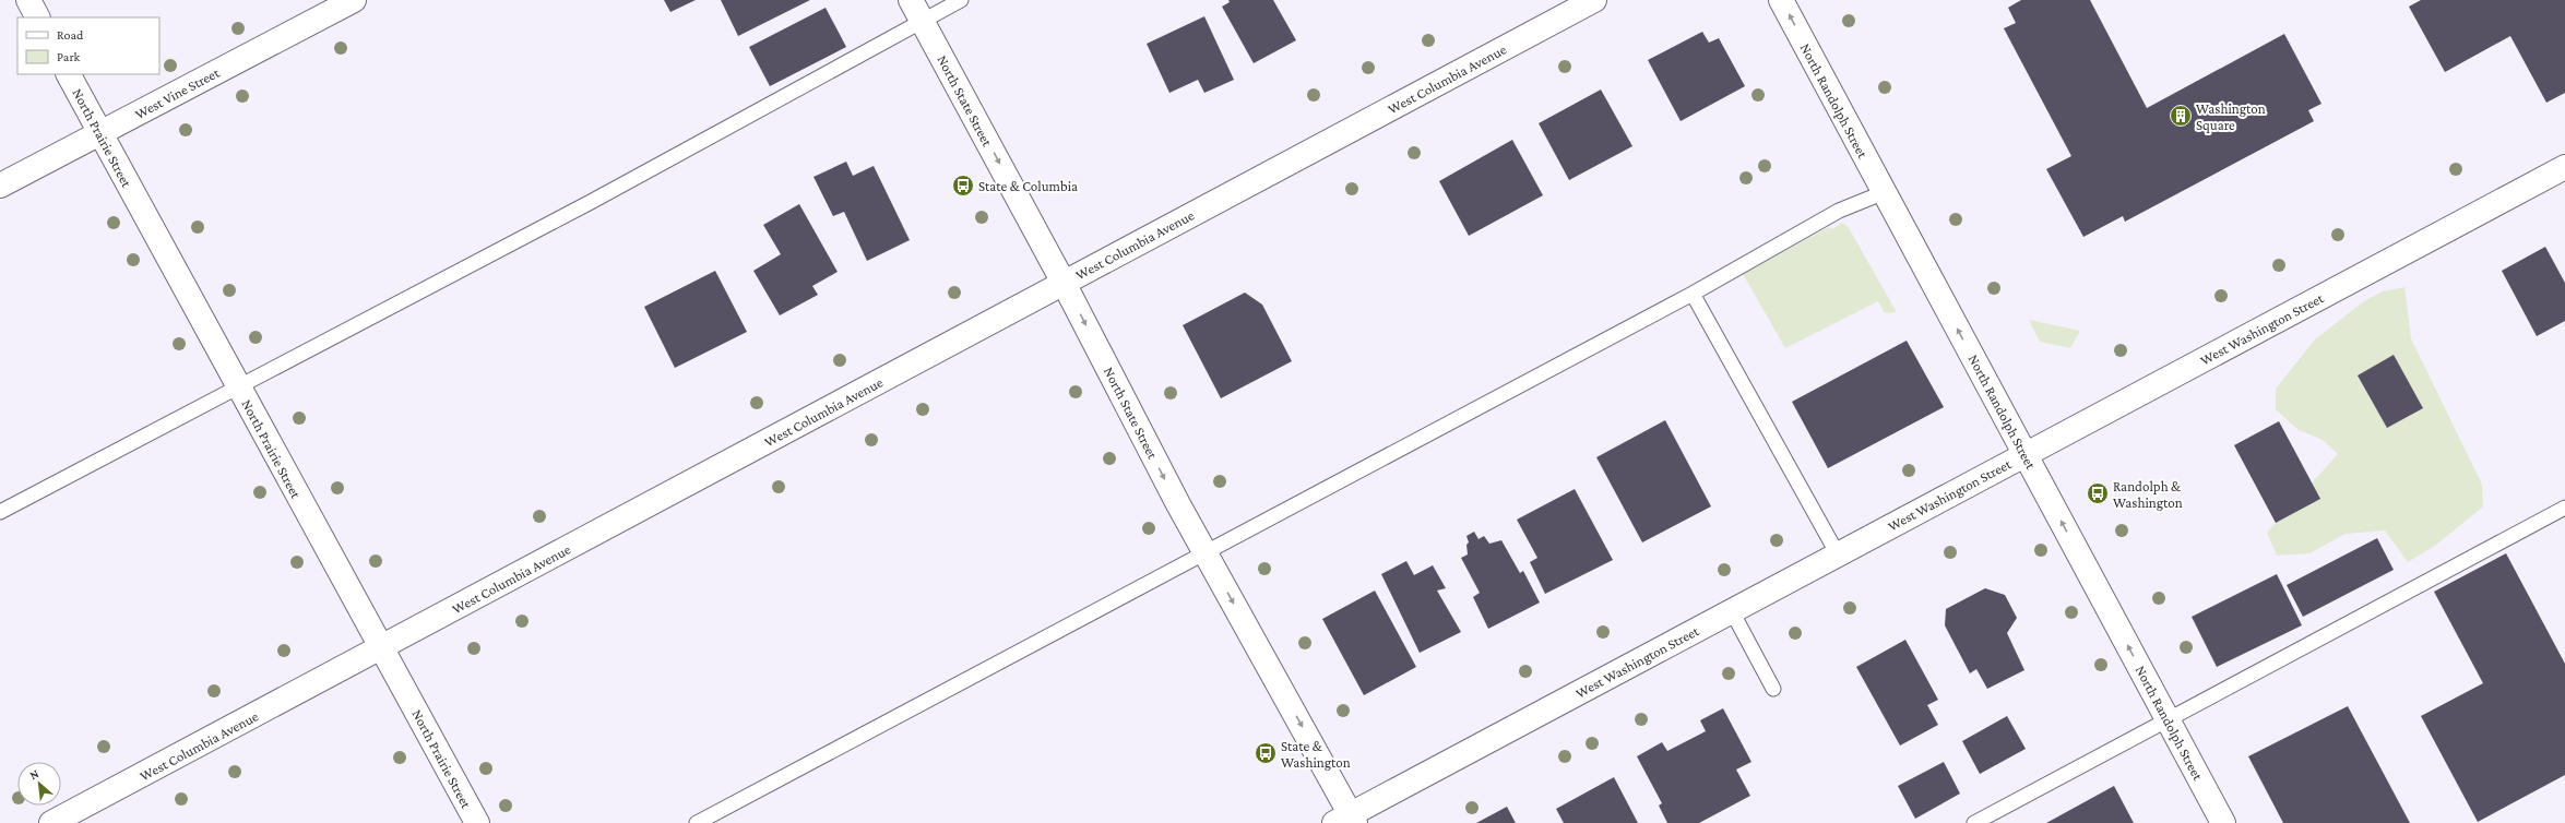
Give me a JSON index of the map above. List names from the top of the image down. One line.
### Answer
{"streets":{"street":["West Columbia Avenue","West Vine Street","North State Street","North Randolph Street","North Prairie Street","West Washington Street"]},"crossings":[["West Columbia Avenue","North State Street"],["West Columbia Avenue","North Prairie Street"],["West Vine Street","North Prairie Street"],["North State Street","West Washington Street"],["North Randolph Street","West Washington Street"]],"one_way":["North State Street","North Randolph Street"],"places":{"building":["Washington Square"],"bus stop":["State & Columbia","Randolph & Washington","State & Washington"]},"legend":["Road","Park"],"north":"top left"}
